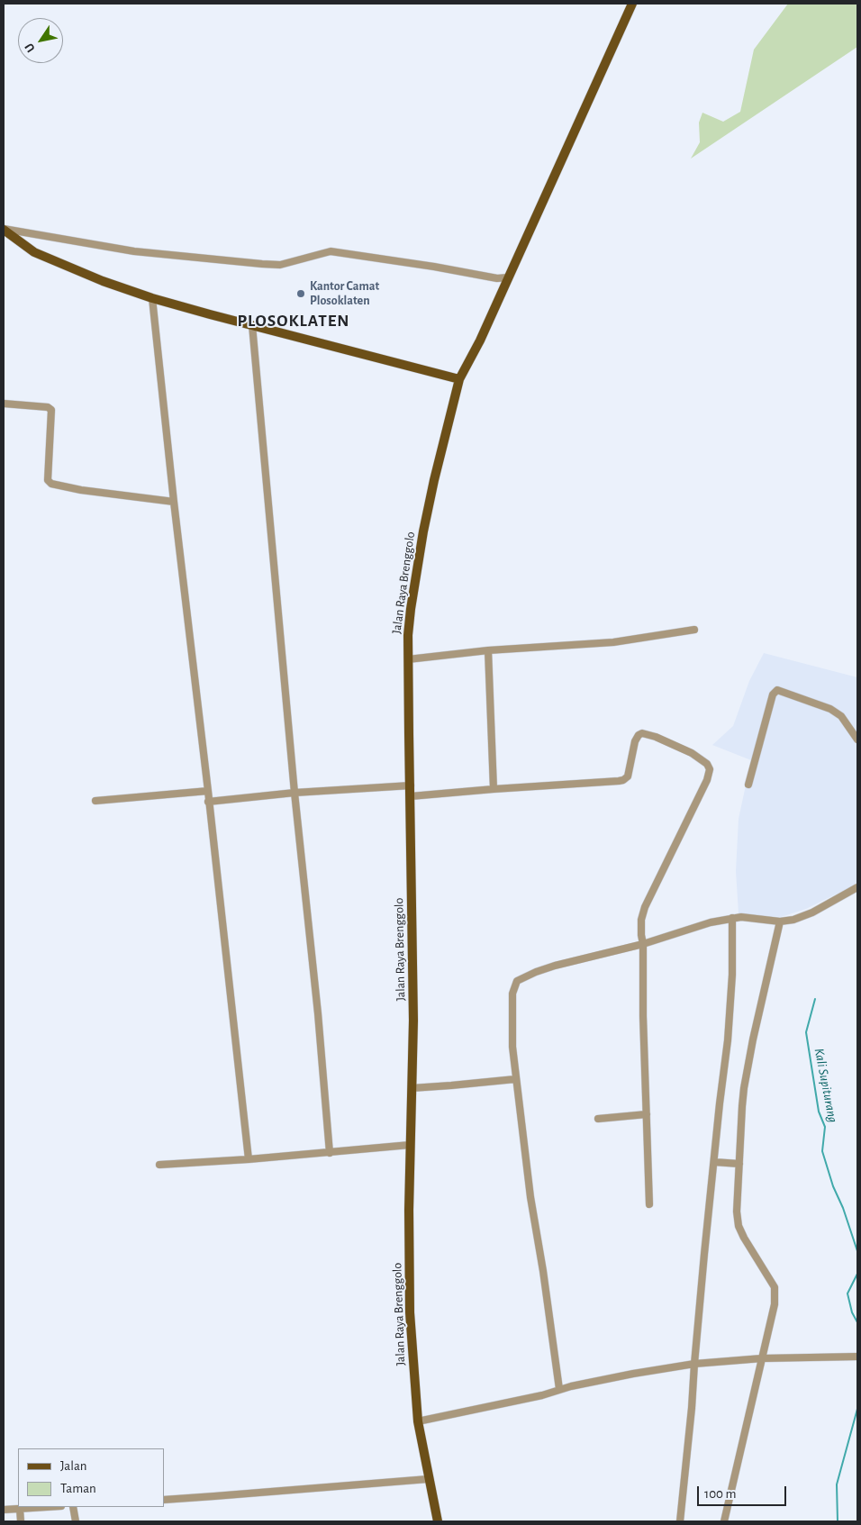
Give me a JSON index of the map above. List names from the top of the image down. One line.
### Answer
{"streets":{"main road":["Jalan Raya Brenggolo"]},"districts":["PLOSOKLATEN"],"water":["Kali Supiturang"],"places":["Kantor Camat Plosoklaten"],"legend":["Jalan","Taman"],"scale_bar":"100 m","north":"bottom left"}
